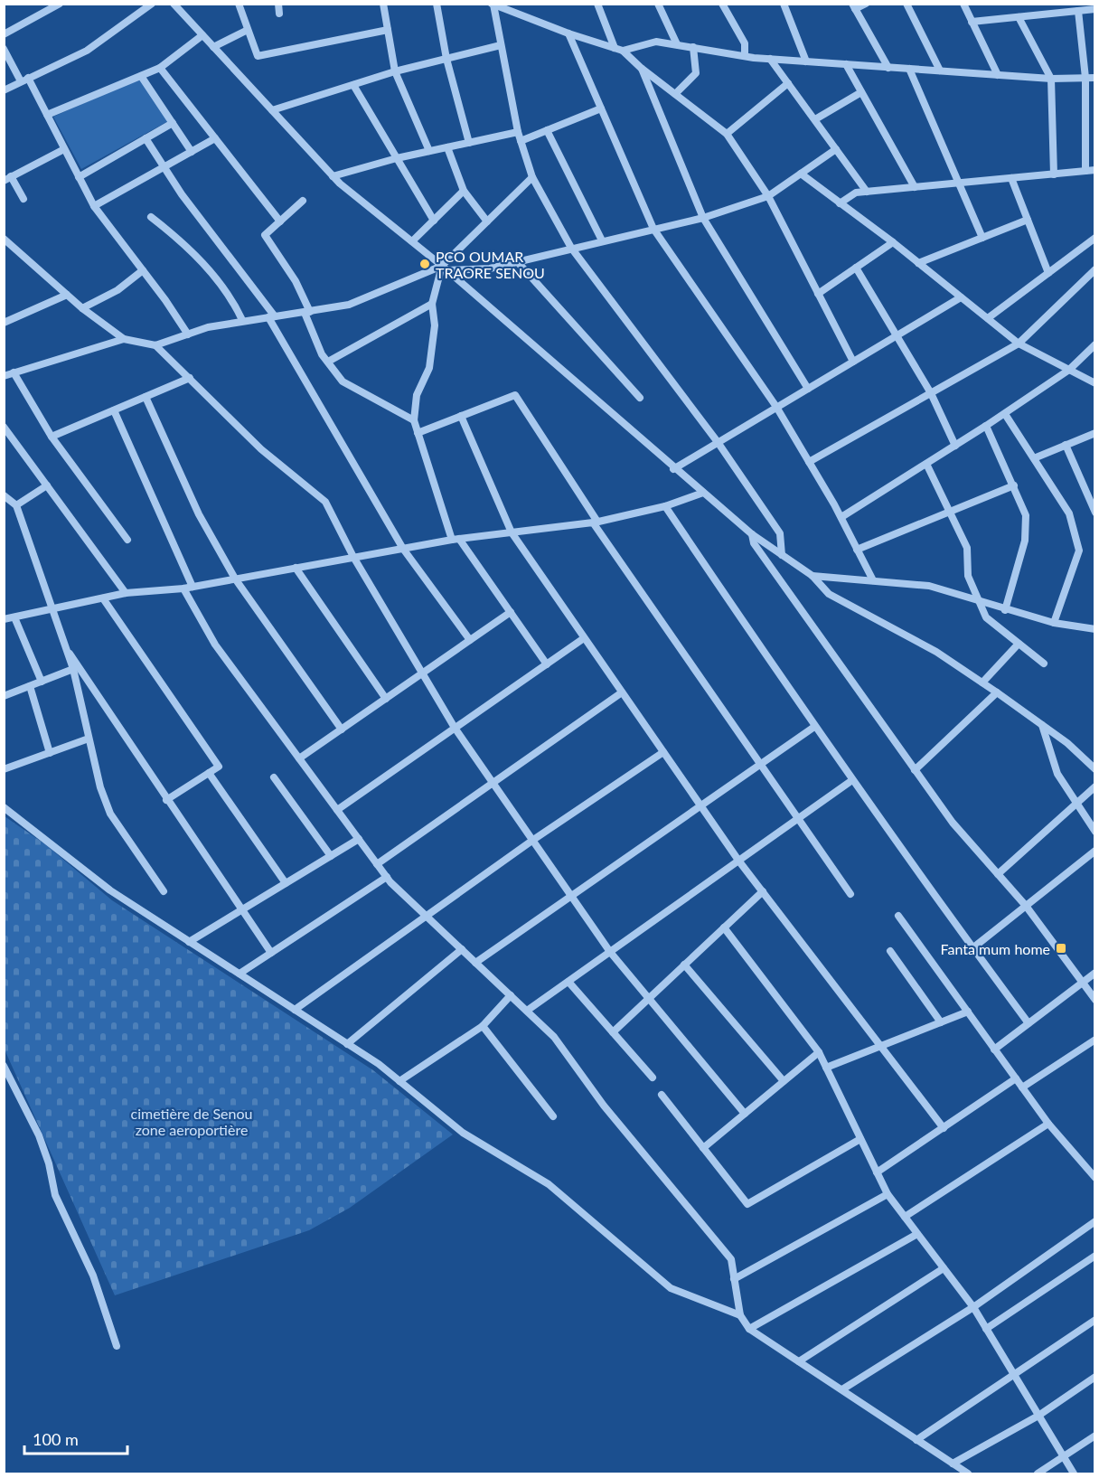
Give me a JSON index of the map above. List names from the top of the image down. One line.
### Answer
{"parks":["cimetière de Senou zone aeroportière"],"places":{"other":["PCO OUMAR TRAORE SENOU"],"transit":["Fanta mum home"]},"scale_bar":"100 m"}
